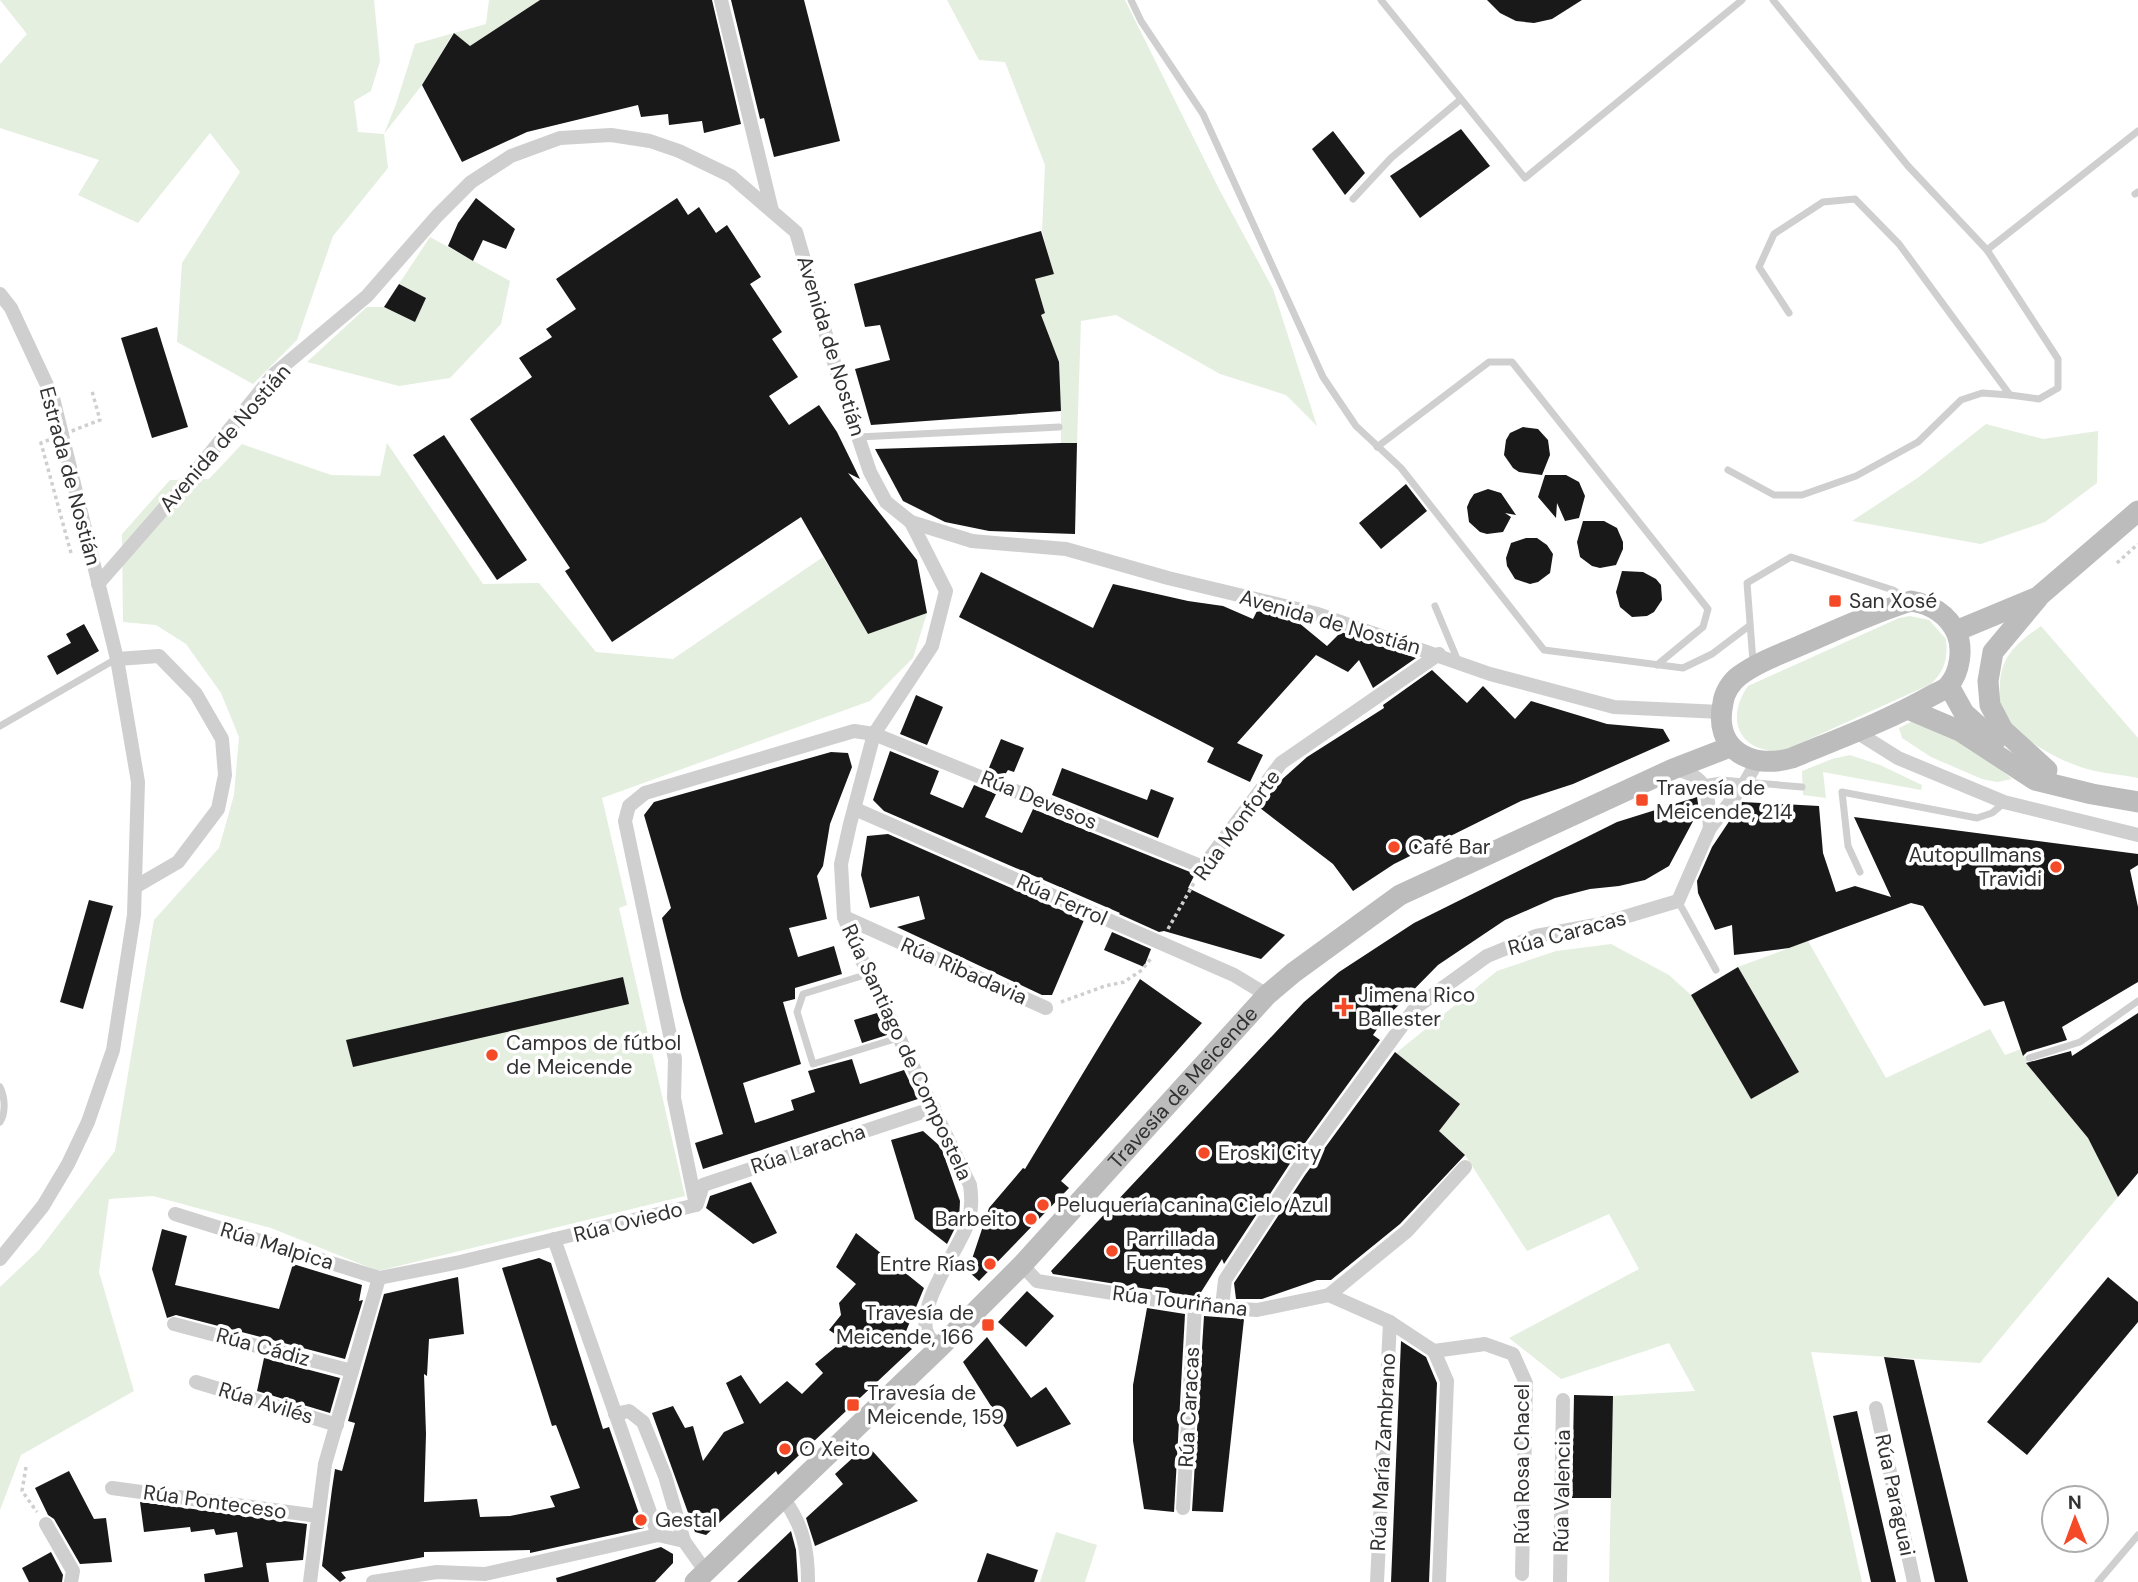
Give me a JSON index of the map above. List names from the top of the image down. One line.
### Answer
{"streets":{"main road":["Travesía de Meicende"],"street":["Avenida de Nostián","Estrada de Nostián","Rúa Devesos","Rúa Monforte","Rúa Ferrol","Rúa Caracas","Rúa Ribadavia","Rúa Santiago de Compostela","Rúa Laracha","Rúa Oviedo","Rúa Malpica","Rúa Touriñana","Rúa Cádiz","Rúa Avilés","Rúa María Zambrano","Rúa Rosa Chacel","Rúa Valencia","Rúa Paraguai","Rúa Ponteceso"]},"crossings":[["Avenida de Nostián","Estrada de Nostián"],["Avenida de Nostián","Rúa Monforte"],["Avenida de Nostián","Rúa Santiago de Compostela"],["Rúa Devesos","Rúa Monforte"],["Rúa Devesos","Rúa Santiago de Compostela"],["Rúa Devesos","Rúa Oviedo"],["Rúa Monforte","Rúa Ferrol"],["Rúa Monforte","Rúa Ribadavia"],["Rúa Ferrol","Rúa Santiago de Compostela"],["Rúa Ferrol","Travesía de Meicende"],["Rúa Caracas","Rúa Touriñana"],["Rúa Ribadavia","Rúa Santiago de Compostela"],["Rúa Santiago de Compostela","Travesía de Meicende"],["Rúa Santiago de Compostela","Rúa Laracha"],["Rúa Santiago de Compostela","Rúa Oviedo"],["Travesía de Meicende","Rúa Touriñana"],["Rúa Laracha","Rúa Oviedo"],["Rúa Oviedo","Rúa Malpica"]],"places":{"transit":["San Xosé","Travesía de Meicende, 214","Travesía de Meicende, 166","Travesía de Meicende, 159"],"other":["Café Bar","Autopullmans Travidi","Campos de fútbol de Meicende","Eroski City","Peluquería canina Cielo Azul","Barbeito","Parrillada Fuentes","Entre Rías","O Xeito","Gestal"],"health":["Jimena Rico Ballester"]},"north":"top"}
